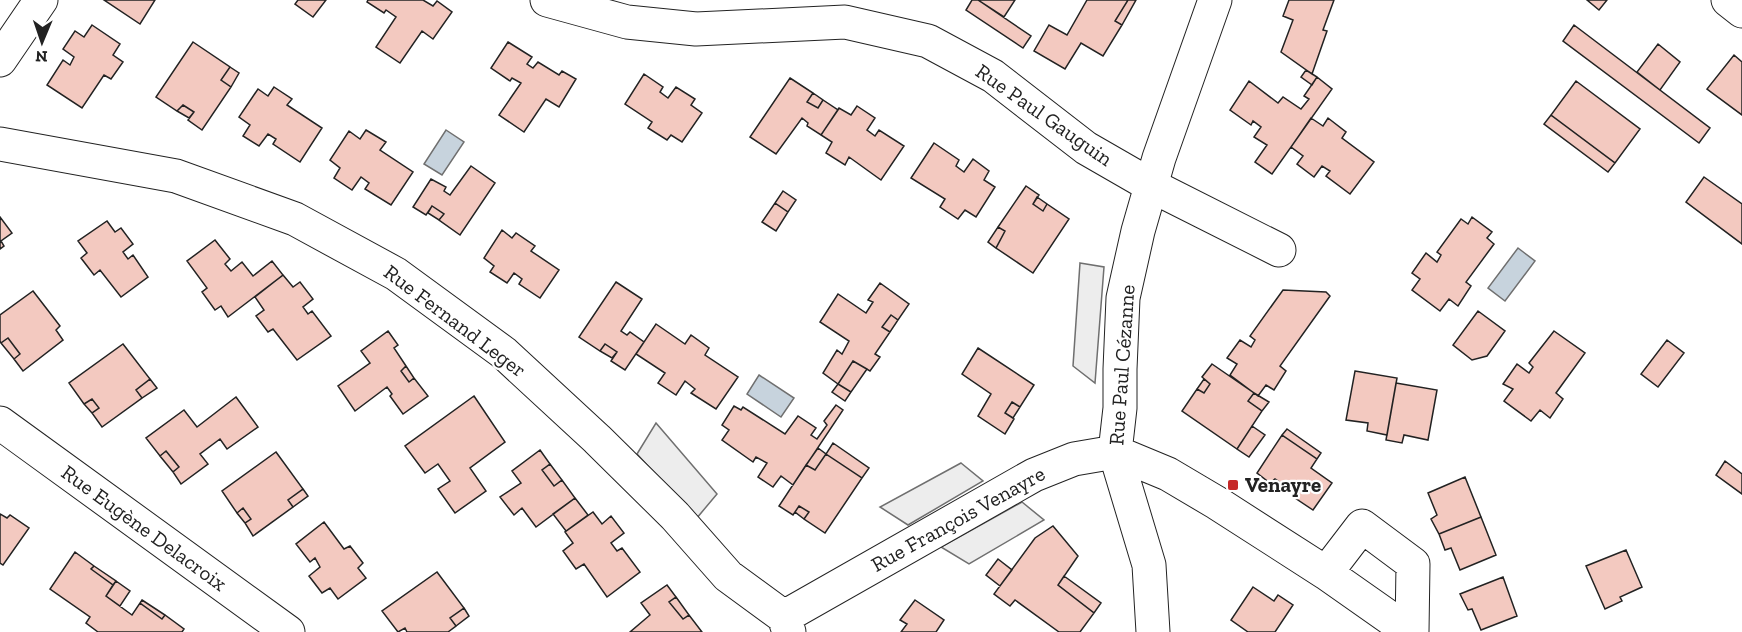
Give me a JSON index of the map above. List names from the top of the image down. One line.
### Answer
{"streets":{"street":["Rue Paul Gauguin","Rue Fernand Leger","Rue Paul Cézanne","Rue François Venayre","Rue Eugène Delacroix"]},"crossings":[["Rue Paul Gauguin","Rue Paul Cézanne"],["Rue Fernand Leger","Rue François Venayre"],["Rue Paul Cézanne","Rue François Venayre"]],"places":{"transit":["Venayre"]},"north":"bottom"}
